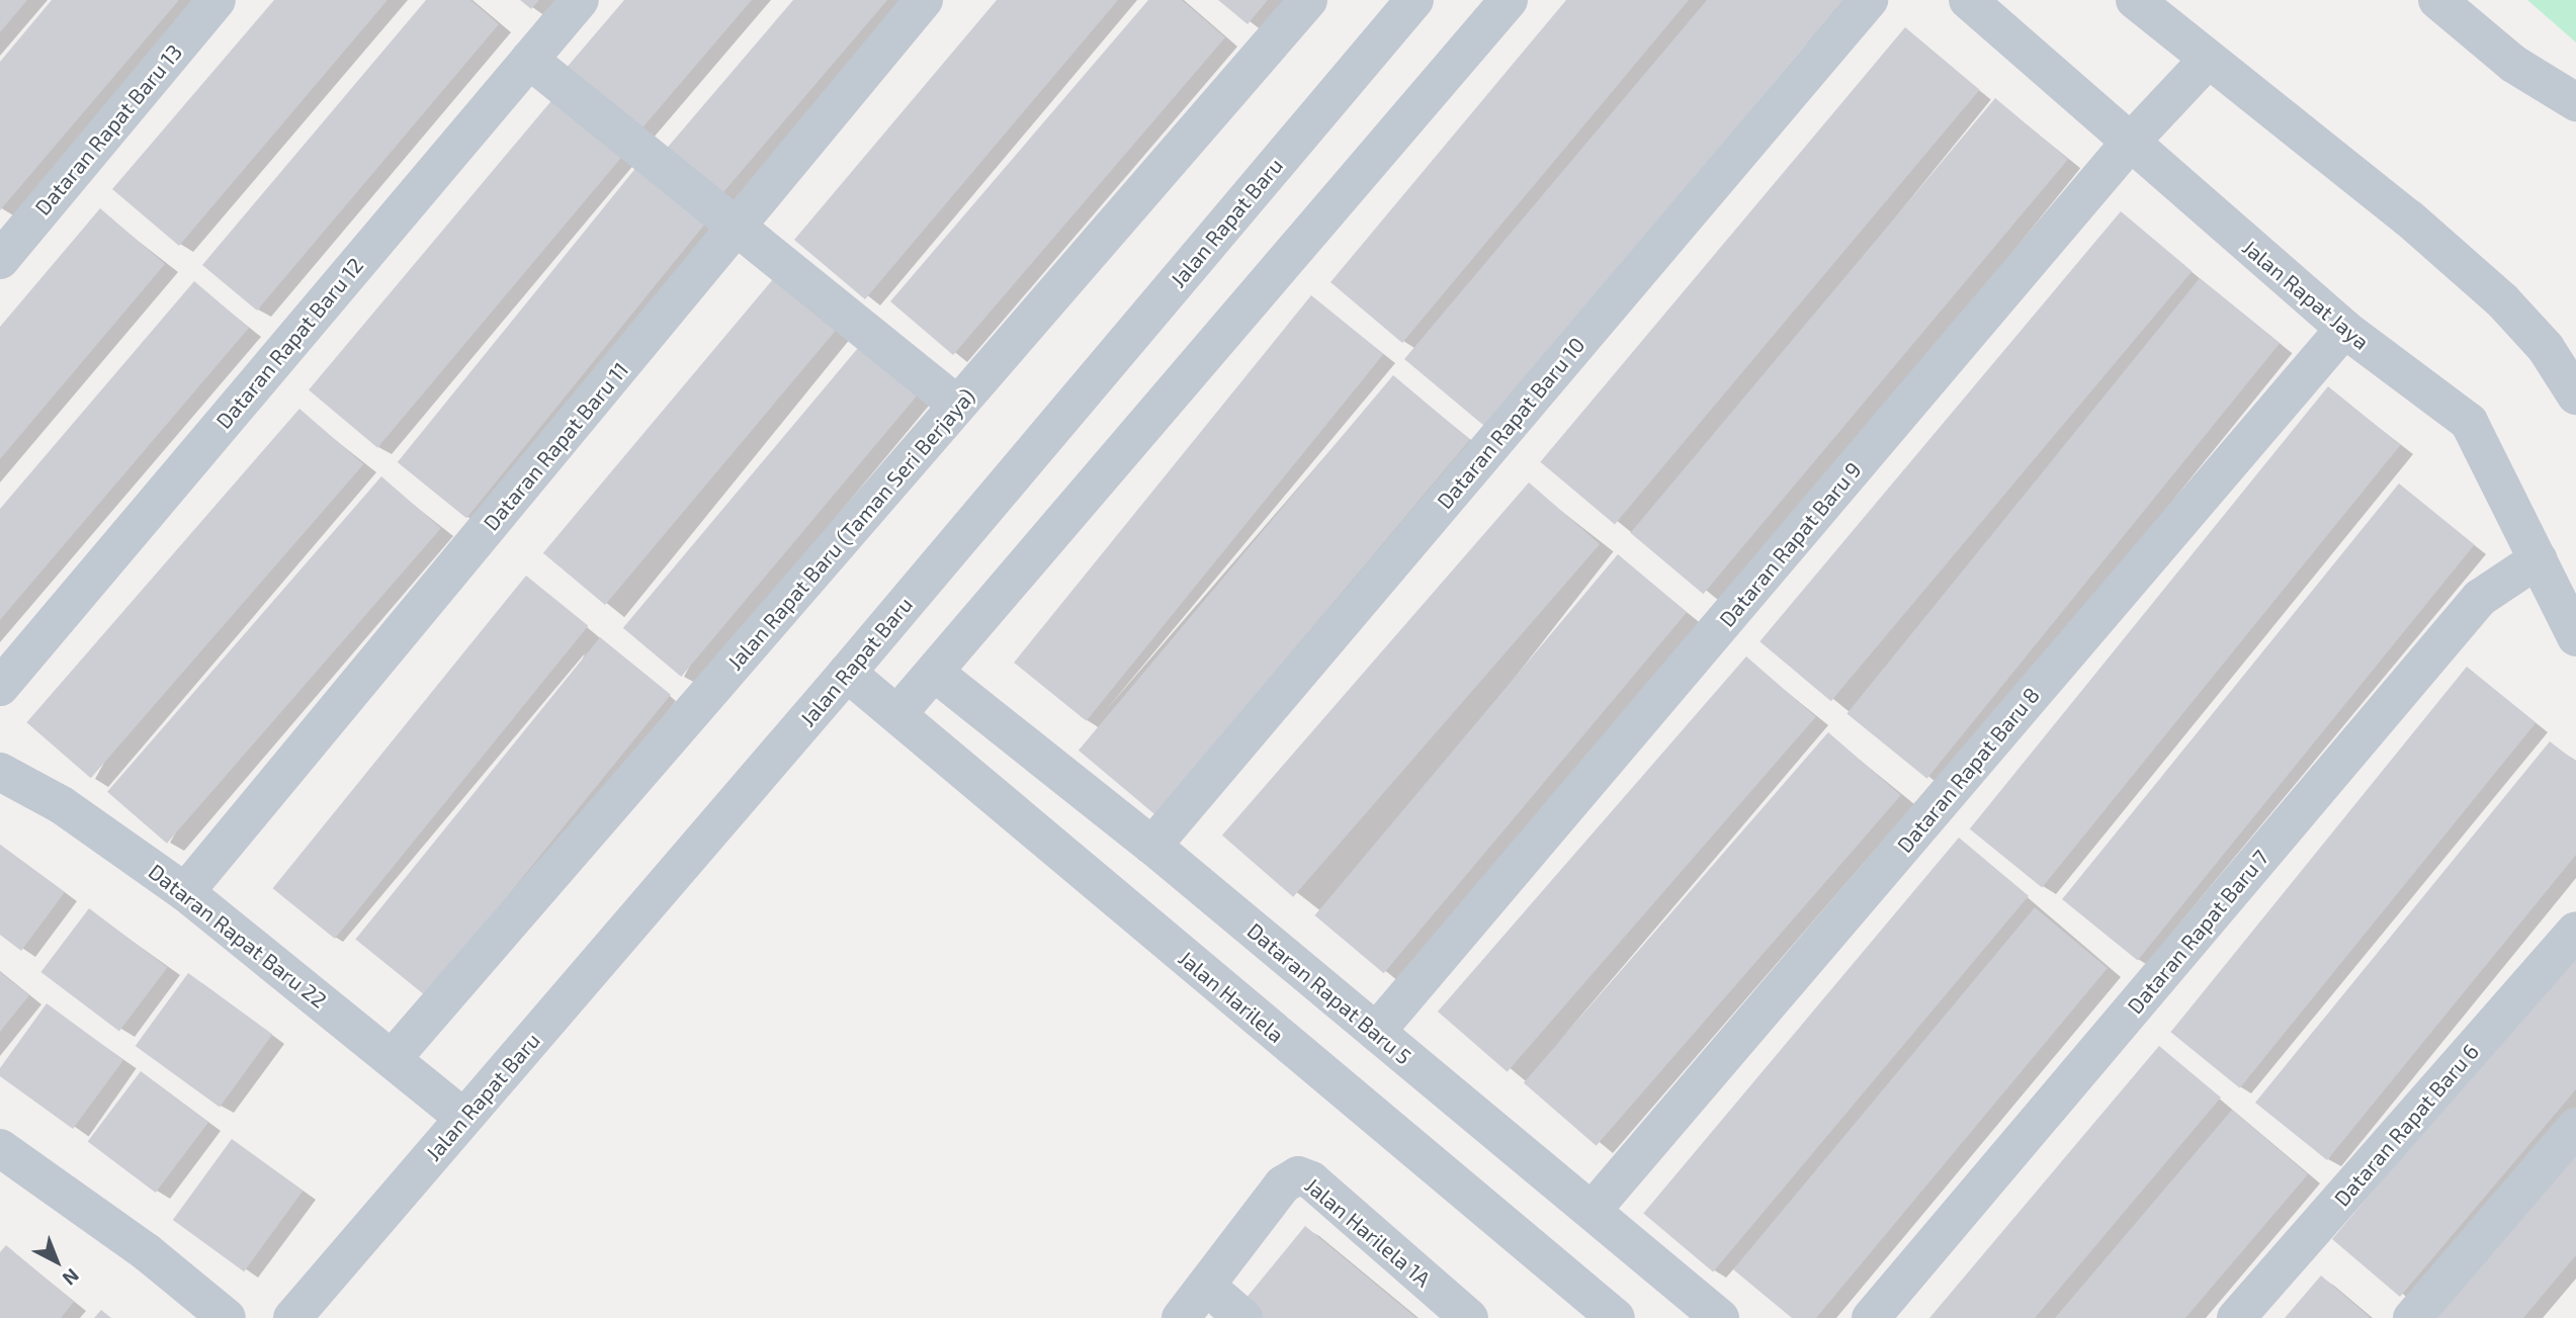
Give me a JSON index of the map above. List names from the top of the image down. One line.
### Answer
{"streets":{"street":["Dataran Rapat Baru 13","Jalan Rapat Baru","Jalan Rapat Jaya","Dataran Rapat Baru 12","Dataran Rapat Baru 10","Dataran Rapat Baru 11","Jalan Rapat Baru (Taman Seri Berjaya)","Dataran Rapat Baru 9","Dataran Rapat Baru 8","Dataran Rapat Baru 7","Dataran Rapat Baru 22","Dataran Rapat Baru 5","Jalan Harilela","Dataran Rapat Baru 6","Jalan Harilela 1A"]},"crossings":[["Jalan Rapat Baru","Dataran Rapat Baru 22"],["Jalan Rapat Baru","Jalan Harilela"],["Jalan Rapat Jaya","Dataran Rapat Baru 9"],["Jalan Rapat Jaya","Dataran Rapat Baru 8"],["Jalan Rapat Jaya","Dataran Rapat Baru 7"],["Dataran Rapat Baru 10","Dataran Rapat Baru 5"],["Dataran Rapat Baru 11","Dataran Rapat Baru 22"],["Jalan Rapat Baru (Taman Seri Berjaya)","Dataran Rapat Baru 22"],["Dataran Rapat Baru 9","Dataran Rapat Baru 5"],["Dataran Rapat Baru 8","Dataran Rapat Baru 5"]],"north":"bottom right"}
